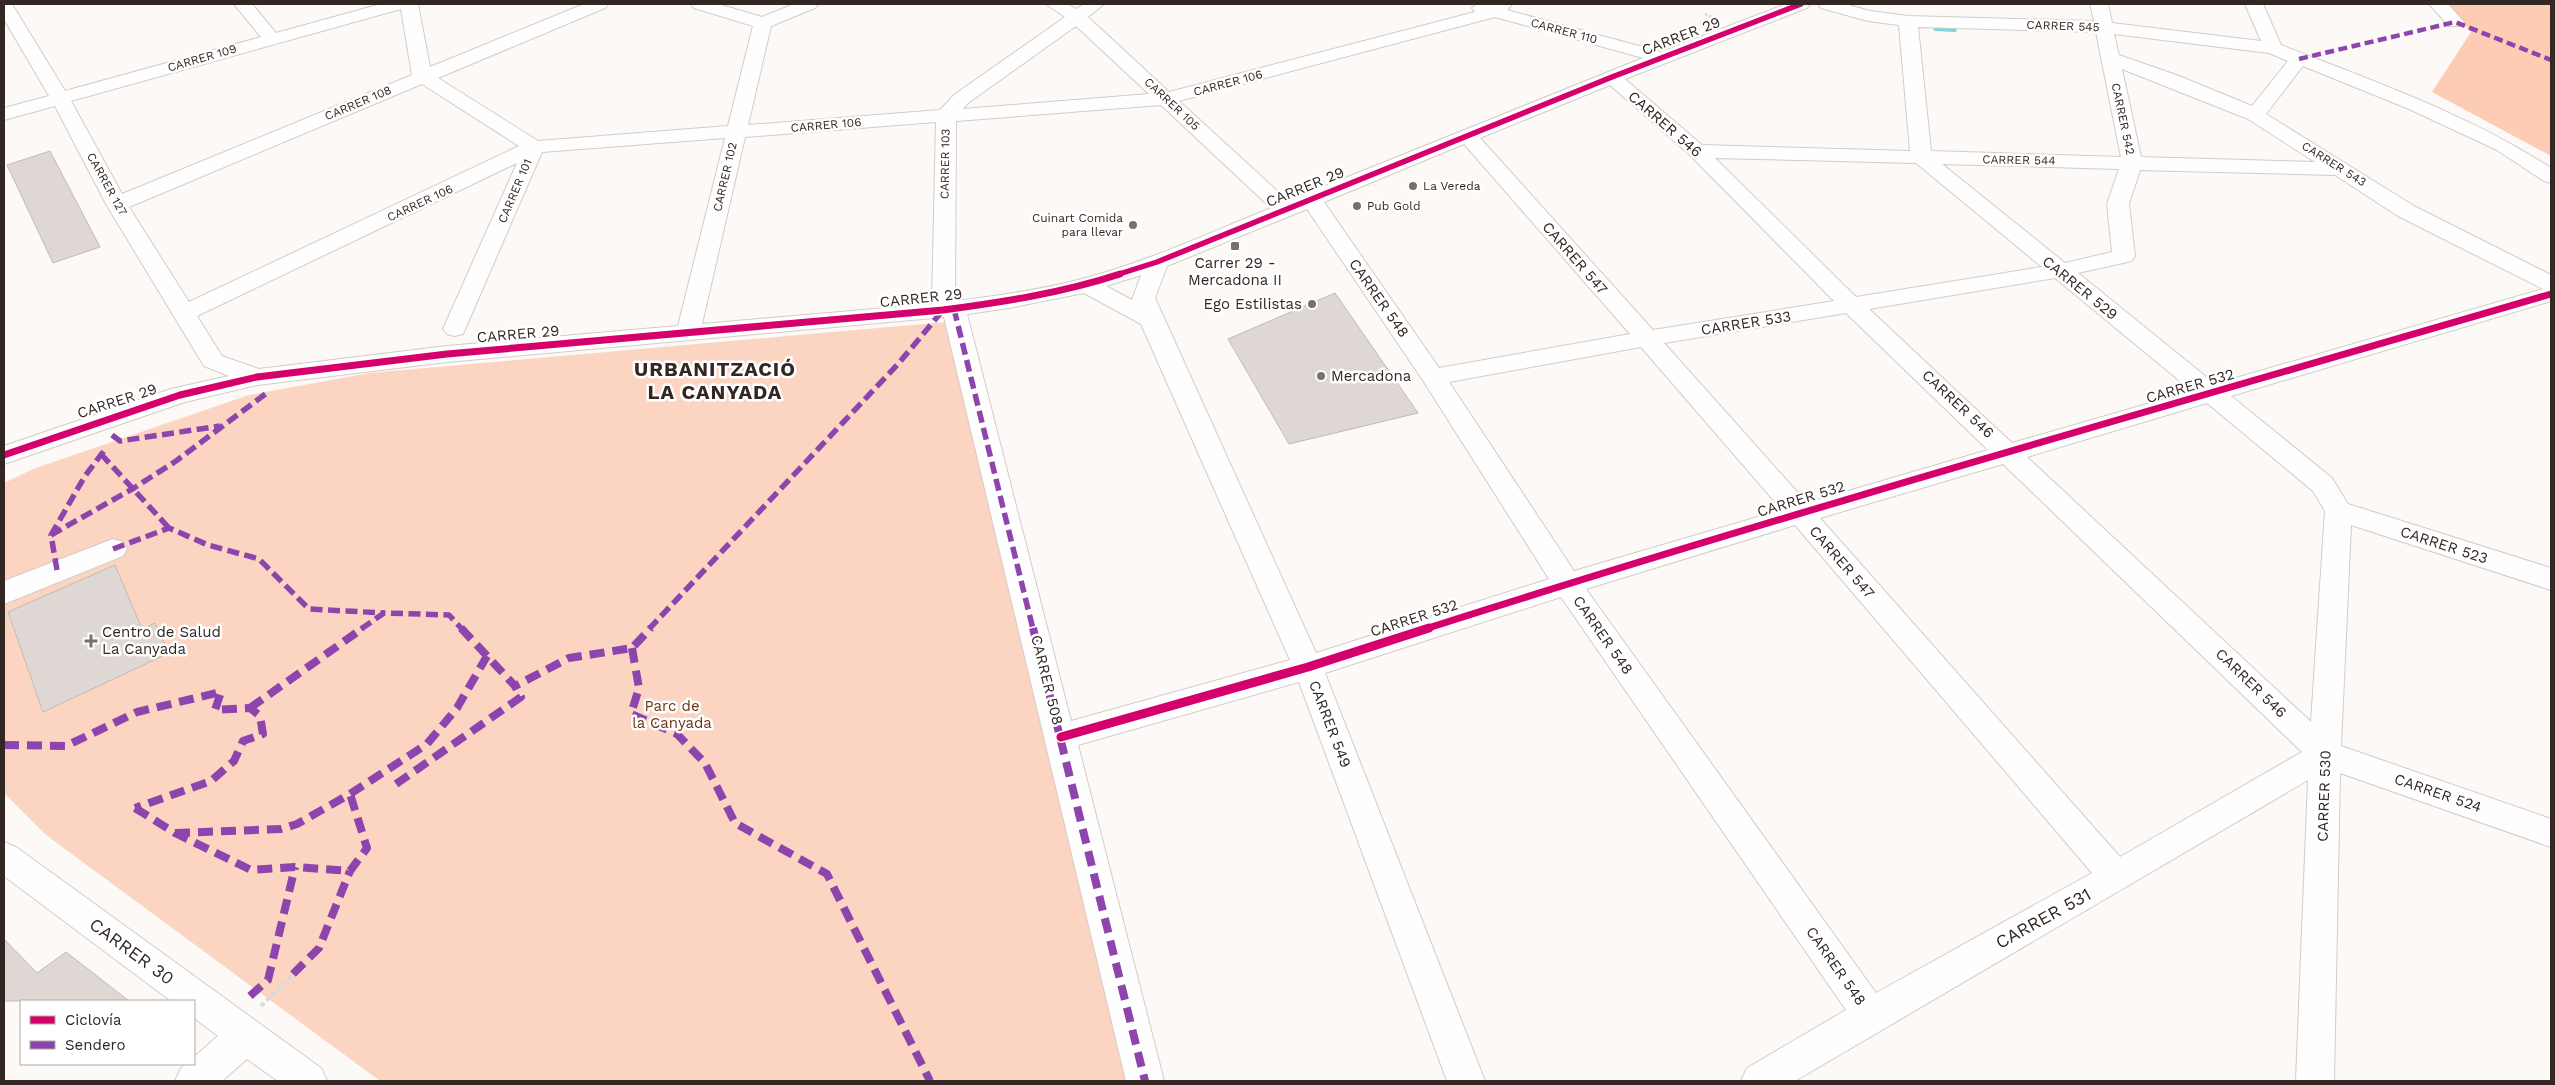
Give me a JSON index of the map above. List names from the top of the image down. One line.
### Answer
{"streets":{"street":["CARRER 545","CARRER 110","CARRER 29","CARRER 109","CARRER 106","CARRER 108","CARRER 105","CARRER 542","CARRER 546","CARRER 544","CARRER 103","CARRER 543","CARRER 102","CARRER 127","CARRER 101","CARRER 547","CARRER 529","CARRER 548","CARRER 533","CARRER 532","CARRER 523","CARRER 508","CARRER 549","CARRER 524","CARRER 530","CARRER 531","CARRER 30"]},"crossings":[["CARRER 545","CARRER 542"],["CARRER 110","CARRER 29"],["CARRER 110","CARRER 106"],["CARRER 29","CARRER 105"],["CARRER 29","CARRER 546"],["CARRER 29","CARRER 103"],["CARRER 29","CARRER 102"],["CARRER 29","CARRER 547"],["CARRER 29","CARRER 548"],["CARRER 29","CARRER 508"],["CARRER 29","CARRER 549"],["CARRER 109","CARRER 127"],["CARRER 106","CARRER 105"],["CARRER 106","CARRER 103"],["CARRER 106","CARRER 102"],["CARRER 106","CARRER 127"],["CARRER 106","CARRER 101"],["CARRER 108","CARRER 127"],["CARRER 108","CARRER 101"],["CARRER 105","CARRER 103"],["CARRER 542","CARRER 544"],["CARRER 542","CARRER 543"],["CARRER 542","CARRER 529"],["CARRER 542","CARRER 533"],["CARRER 546","CARRER 544"],["CARRER 546","CARRER 533"],["CARRER 546","CARRER 532"],["CARRER 546","CARRER 524"],["CARRER 546","CARRER 530"],["CARRER 546","CARRER 531"],["CARRER 544","CARRER 543"],["CARRER 544","CARRER 529"],["CARRER 103","CARRER 508"],["CARRER 547","CARRER 533"],["CARRER 547","CARRER 532"],["CARRER 547","CARRER 531"],["CARRER 529","CARRER 533"],["CARRER 529","CARRER 532"],["CARRER 529","CARRER 523"],["CARRER 529","CARRER 530"],["CARRER 548","CARRER 533"],["CARRER 548","CARRER 532"],["CARRER 548","CARRER 531"],["CARRER 532","CARRER 508"],["CARRER 532","CARRER 549"],["CARRER 523","CARRER 530"],["CARRER 524","CARRER 530"],["CARRER 524","CARRER 531"],["CARRER 530","CARRER 531"]],"districts":["URBANITZACIÓ LA CANYADA"],"parks":["Parc de la Canyada"],"places":{"other":["La Vereda","Pub Gold","Cuinart Comida para llevar","Ego Estilistas","Mercadona"],"transit":["Carrer 29 - Mercadona II"],"health":["Centro de Salud La Canyada"]},"legend":["Ciclovía","Sendero"]}
